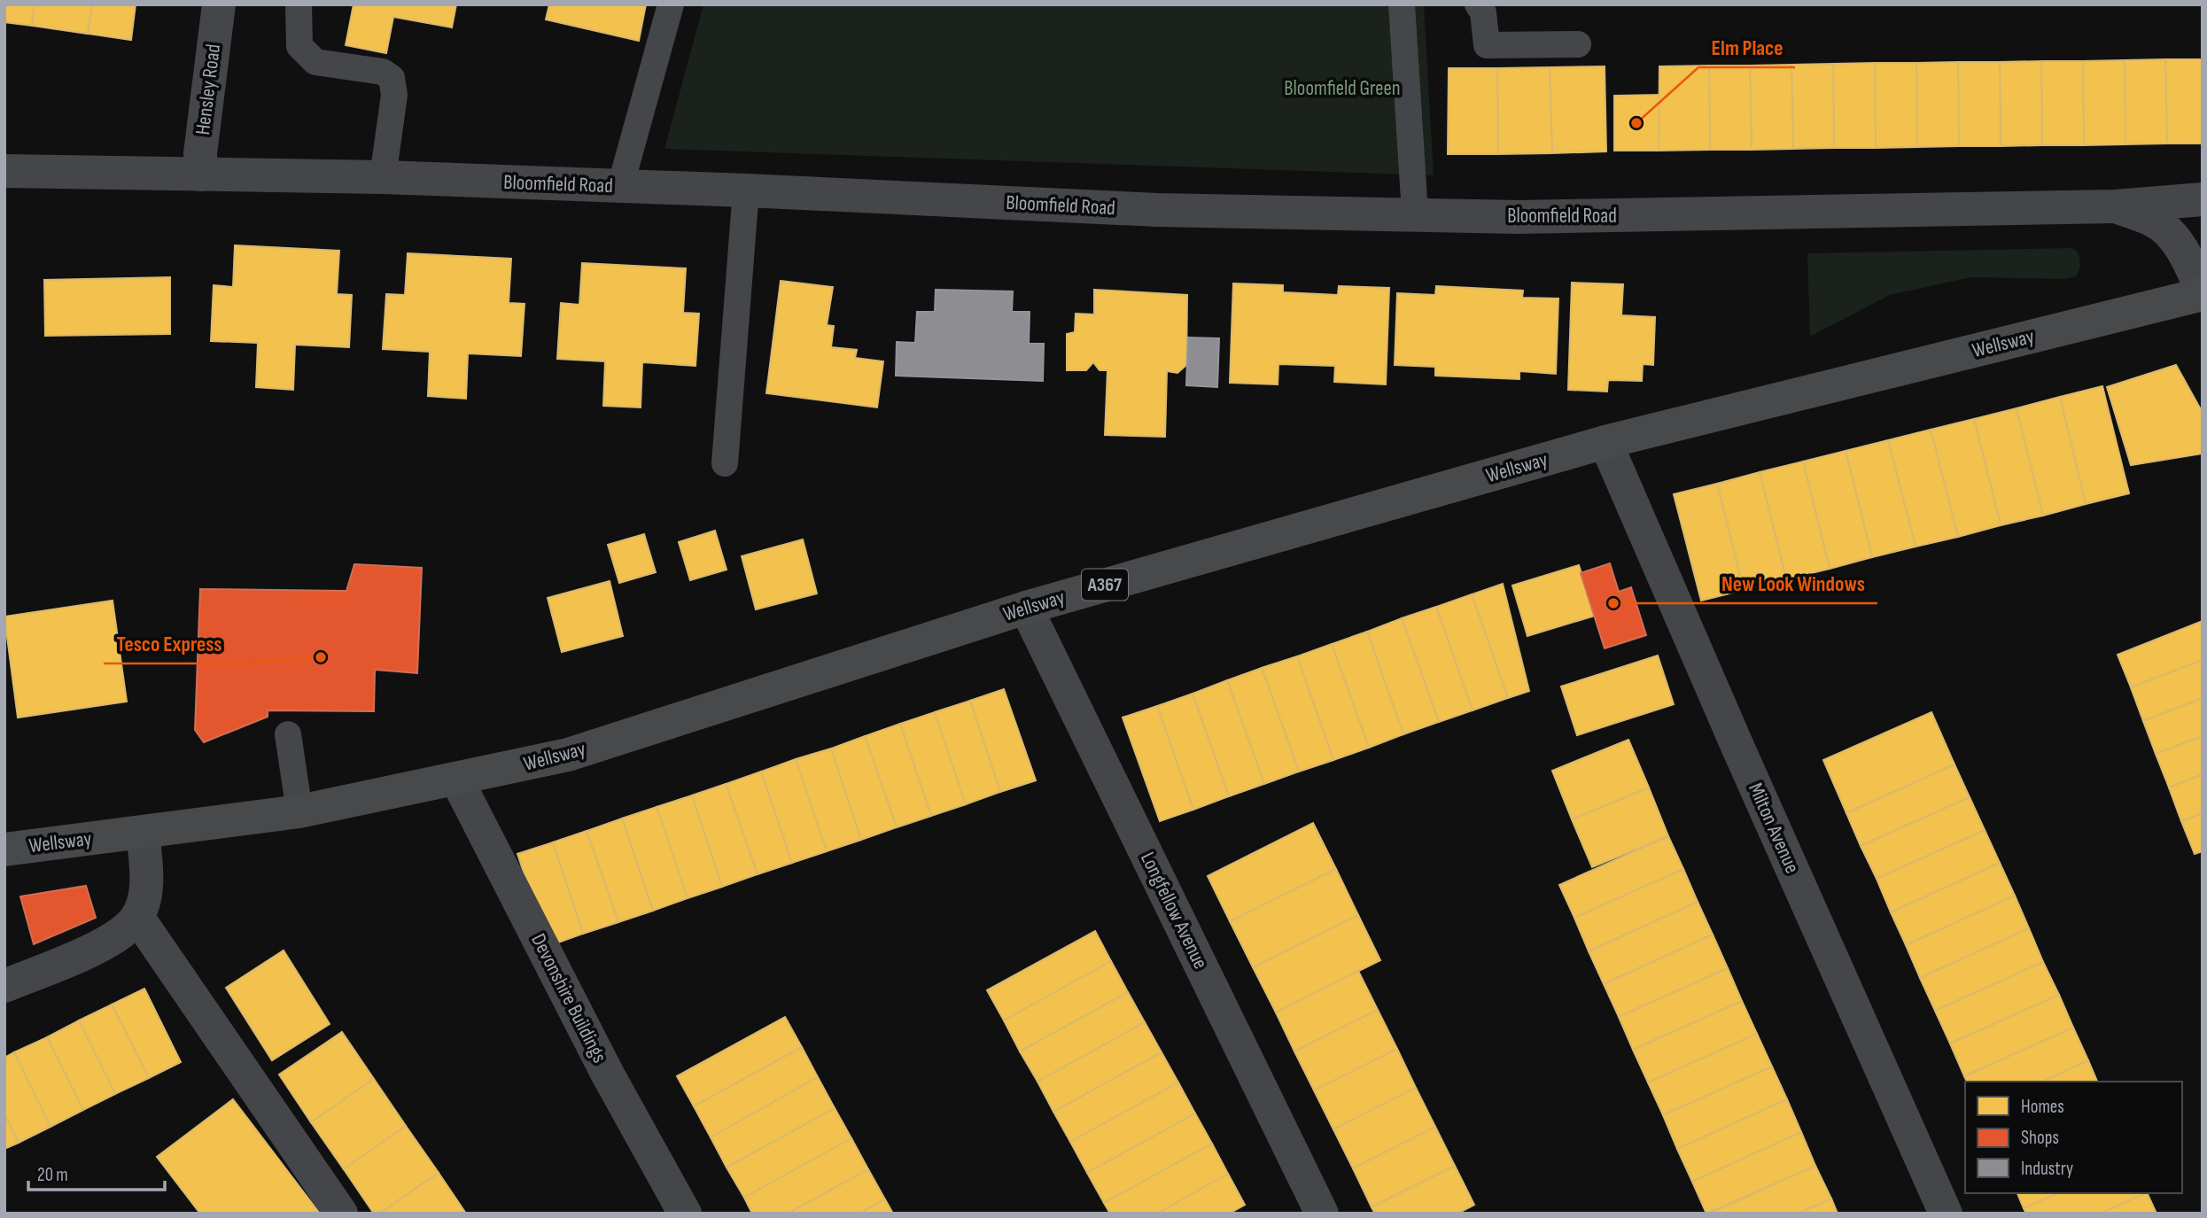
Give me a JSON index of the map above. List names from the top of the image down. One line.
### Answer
{"streets":{"main road":["Wellsway","A367"],"street":["Hensley Road","Bloomfield Road","Milton Avenue","Longfellow Avenue","Devonshire Buildings"]},"crossings":[["Hensley Road","Bloomfield Road"],["Bloomfield Road","Wellsway"],["Wellsway","Milton Avenue"],["Wellsway","Longfellow Avenue"],["Wellsway","Devonshire Buildings"]],"parks":["Bloomfield Green"],"places":["Elm Place","New Look Windows","Tesco Express"],"legend":["Homes","Shops","Industry"],"scale_bar":"20 m"}
